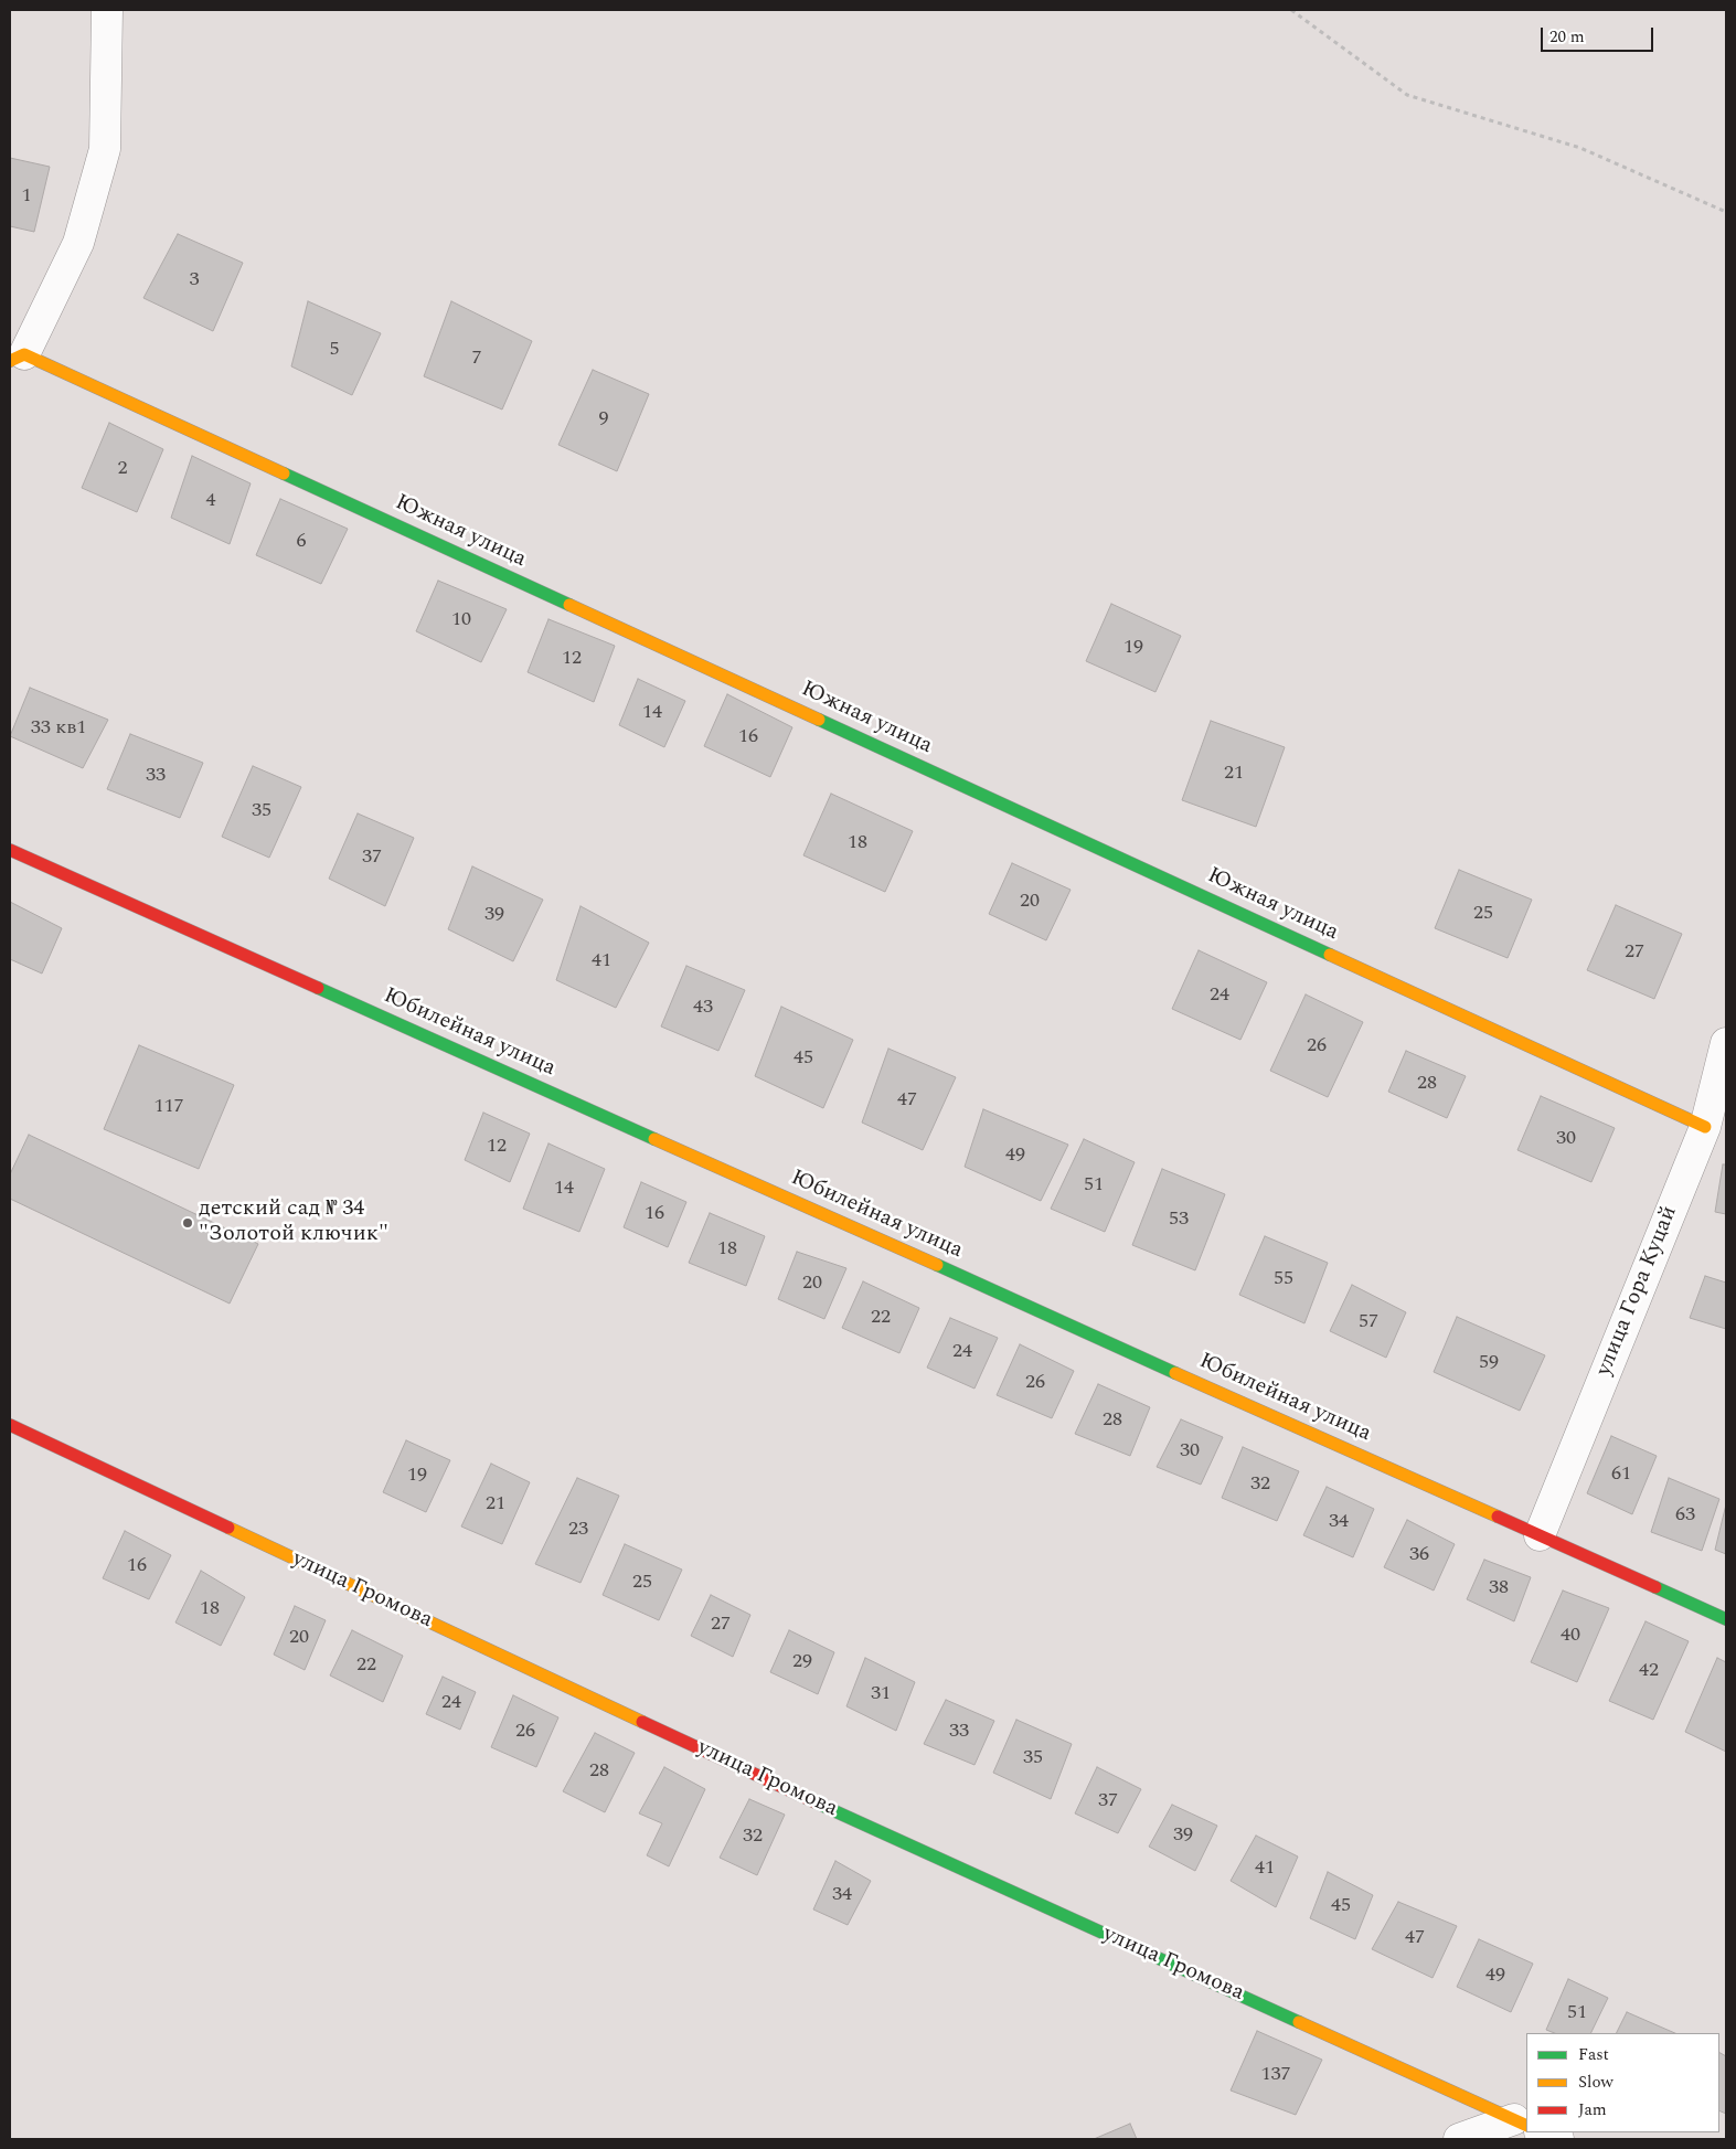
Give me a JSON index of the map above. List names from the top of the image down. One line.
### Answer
{"streets":{"street":["Южная улица","Юбилейная улица","улица Гора Куцай","улица Громова"]},"crossings":[["Южная улица","улица Гора Куцай"],["Юбилейная улица","улица Гора Куцай"]],"places":["детский сад № 34 \"Золотой ключик\""],"house_numbers":["1","3","5","7","9","2","4","6","10","19","12","14","33 кв1","16","21","33","35","18","37","20","25","39","27","41","24","43","26","45","28","47","117","30","12","49","51","14","16","53","18","55","20","22","57","24","59","26","28","30","61","19","32","21","63","34","23","36","16","25","38","18","27","40","20","29","22","42","31","24","26","33","35","28","37","39","32","41","34","45","47","49","51","137"],"legend":["Fast","Slow","Jam"],"scale_bar":"20 m"}
